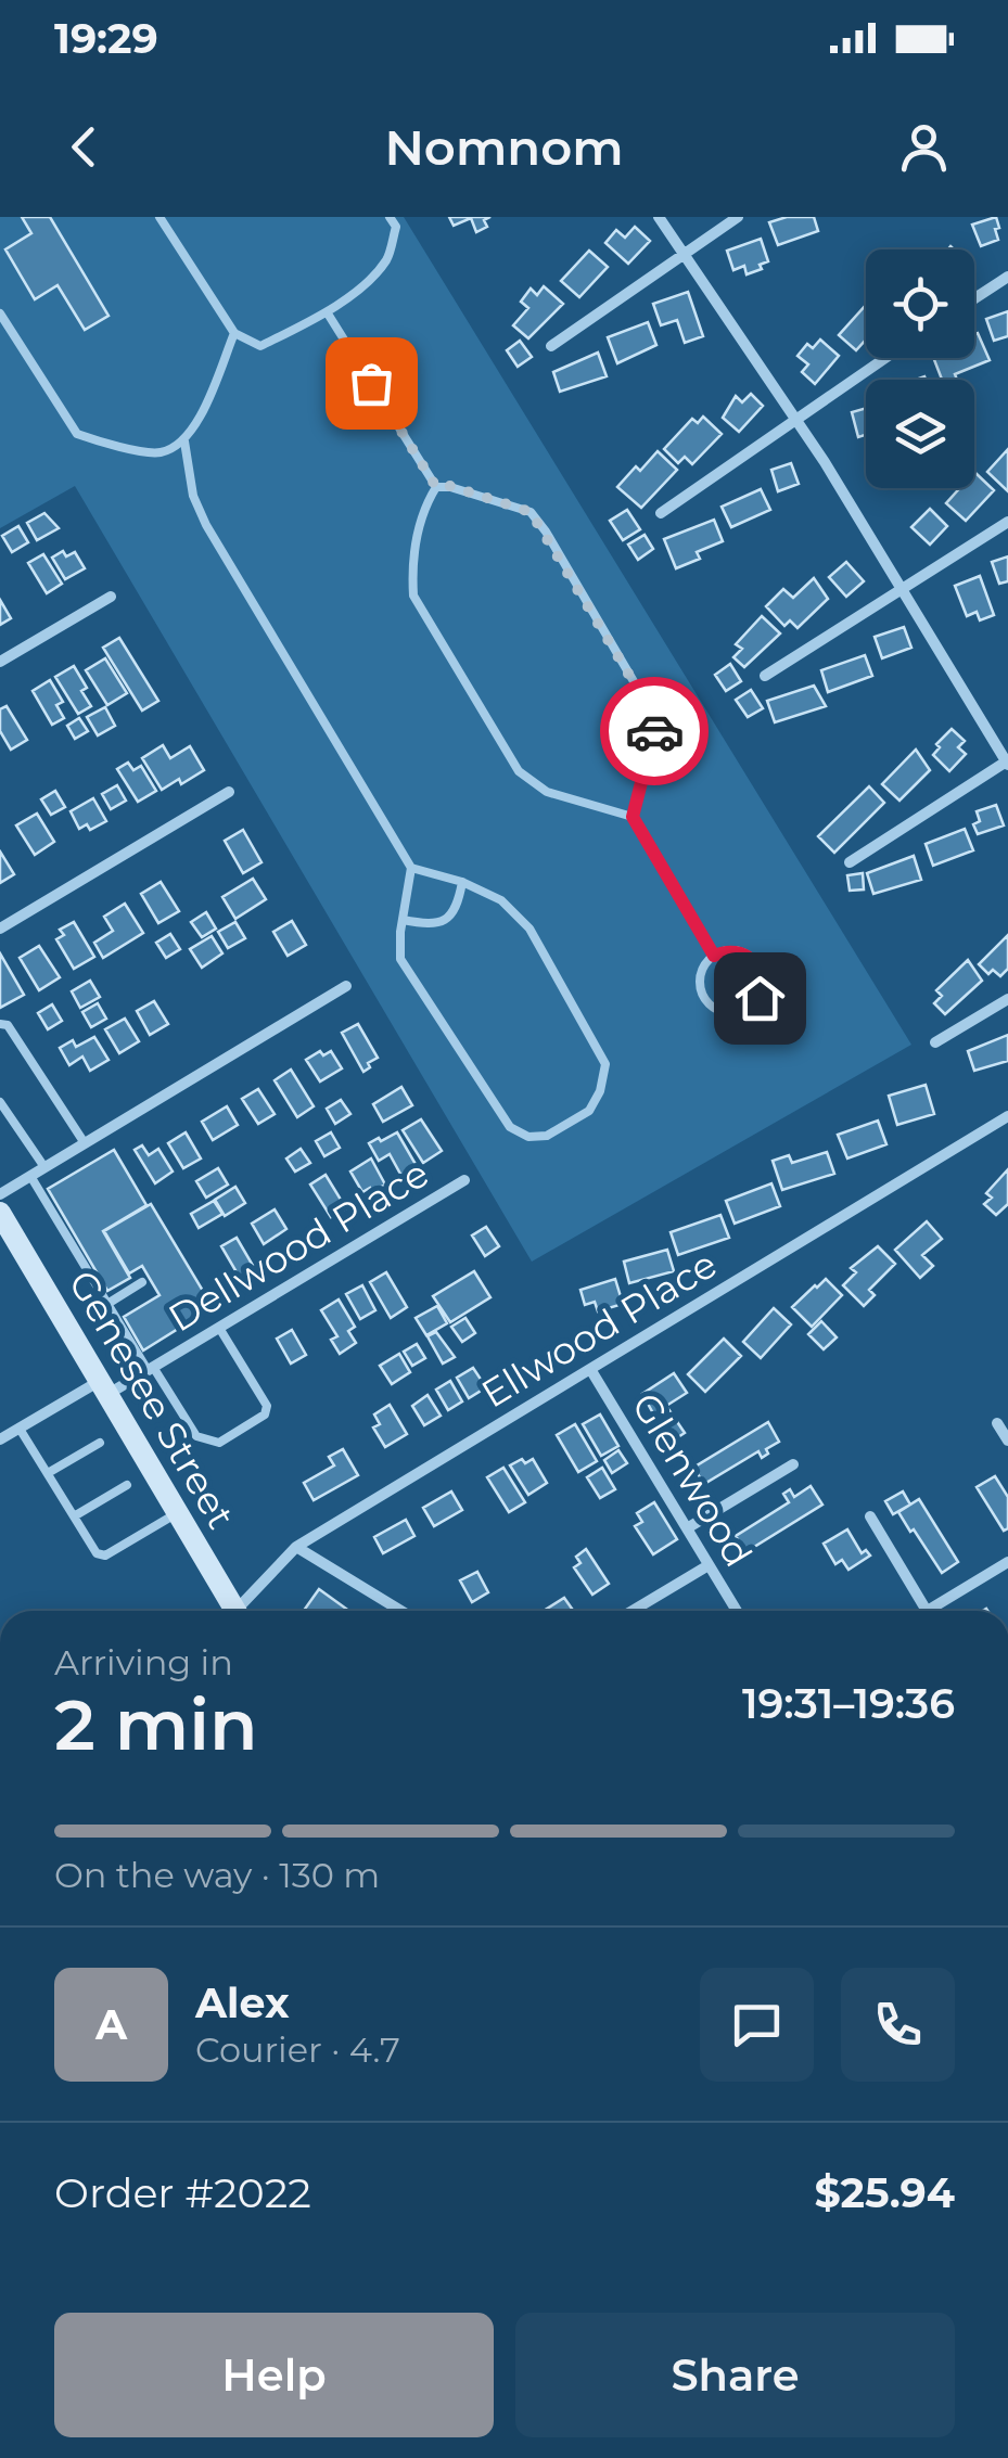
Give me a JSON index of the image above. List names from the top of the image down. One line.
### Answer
{"streets":{"main road":["Genesee Street"],"street":["Dellwood Place","Ellwood Place","Glenwood"]},"crossings":[["Dellwood Place","Genesee Street"],["Ellwood Place","Glenwood"]],"page":{"status":"19:29","header":"Nomnom","heading":["2 min","Arriving in","19:31–19:36"],"panel":["Alex","Courier · 4.7","Order #2022","$25.94"],"bar":"On the way · 130 m","round":"A","buttons":["Help","Share"]}}
